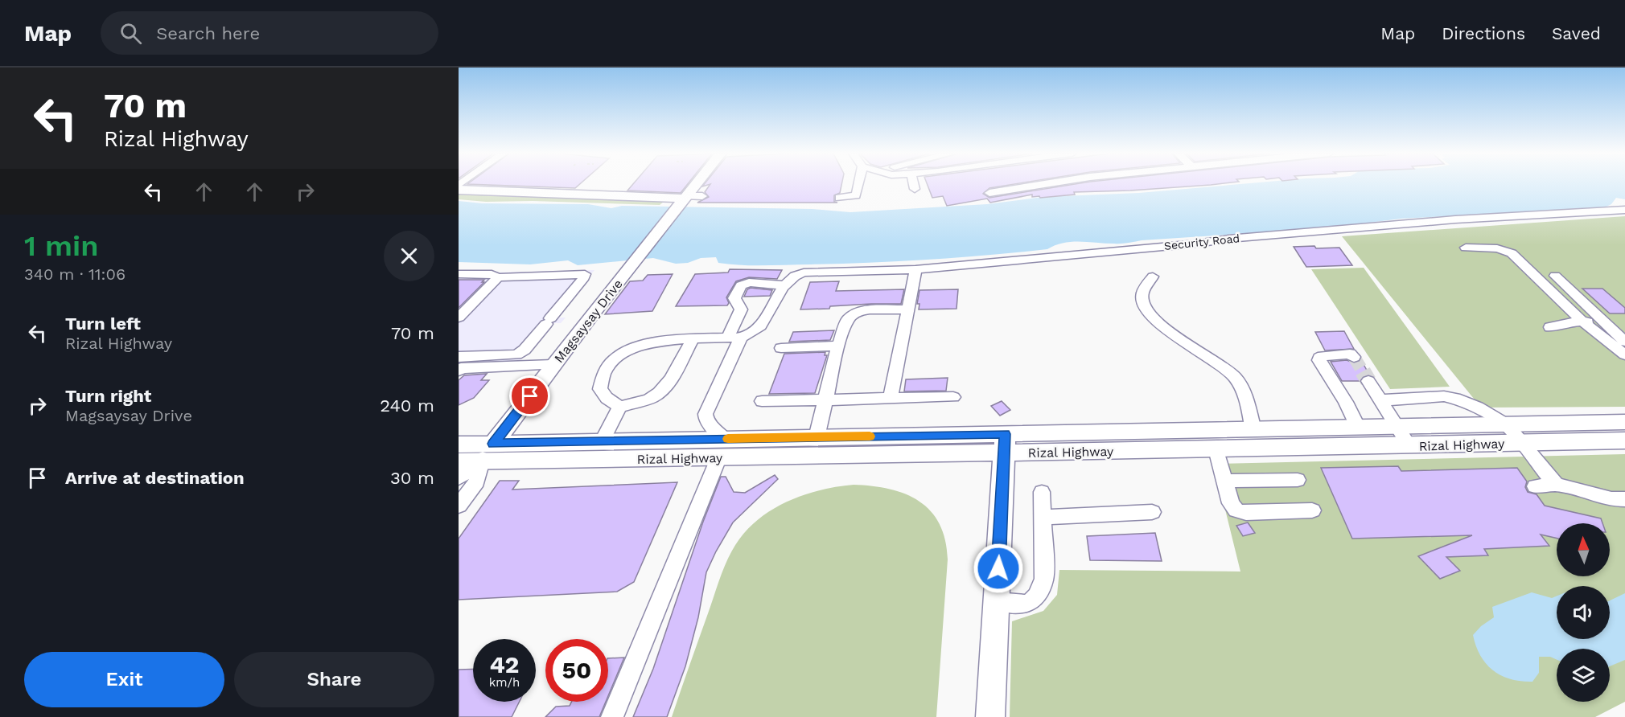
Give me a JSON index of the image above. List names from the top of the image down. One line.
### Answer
{"streets":{"main road":["Magsaysay Drive","Rizal Highway"],"street":["Security Road"]},"crossings":[["Magsaysay Drive","Rizal Highway"]],"north":"top","page":{"header":"Map","search":"Search here","nav":["Map","Directions","Saved"],"turn":["70 m","Rizal Highway"],"heading":["1 min","340 m · 11:06"],"list":[{"name":"Turn left","note":"Rizal Highway","value":"70 m"},{"name":"Turn right","note":"Magsaysay Drive","value":"240 m"},{"name":"Arrive at destination","value":"30 m"}],"speed":"42 km/h","limit":"50","buttons":["Exit","Share"]}}
